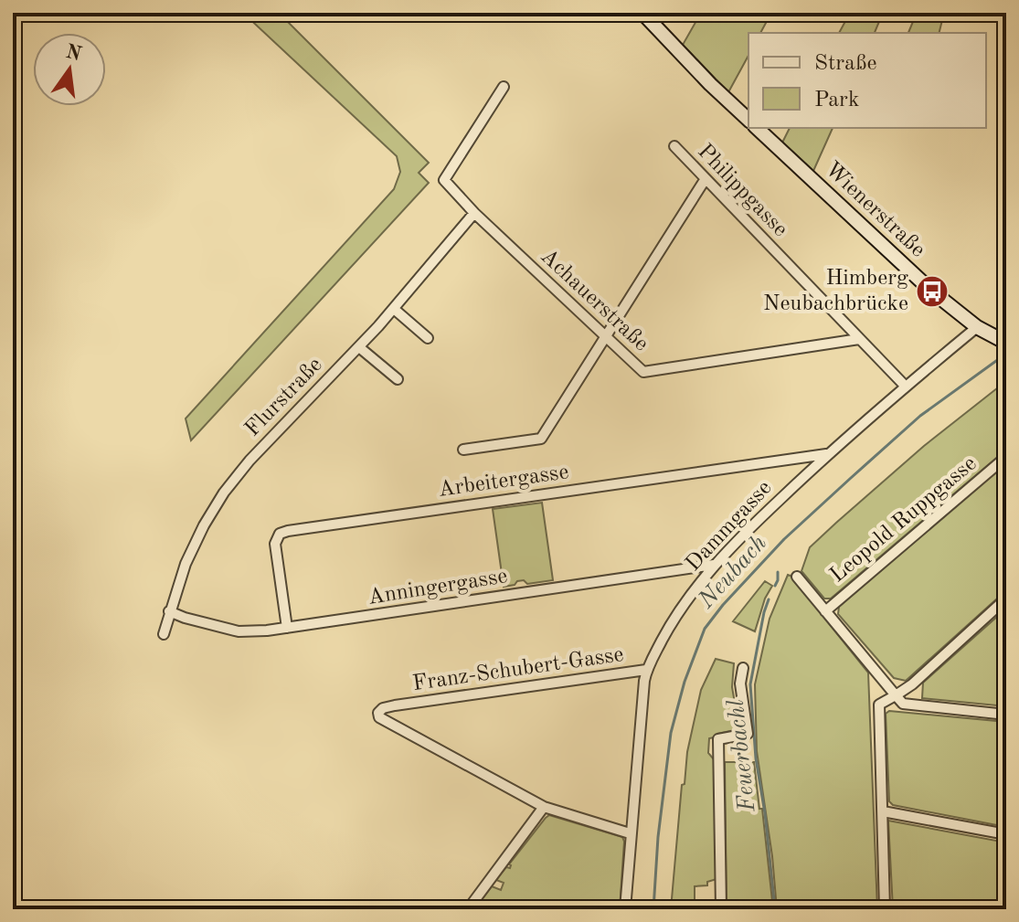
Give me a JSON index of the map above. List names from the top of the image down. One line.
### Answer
{"streets":{"street":["Philippgasse","Wienerstraße","Achauerstraße","Flurstraße","Arbeitergasse","Leopold Ruppgasse","Dammgasse","Anningergasse","Franz-Schubert-Gasse"]},"crossings":[["Philippgasse","Achauerstraße"],["Philippgasse","Dammgasse"],["Wienerstraße","Dammgasse"],["Achauerstraße","Flurstraße"],["Flurstraße","Anningergasse"],["Arbeitergasse","Dammgasse"],["Arbeitergasse","Anningergasse"],["Dammgasse","Anningergasse"],["Dammgasse","Franz-Schubert-Gasse"]],"water":["Neubach","Feuerbachl"],"places":{"bus stop":["Himberg Neubachbrücke"]},"legend":["Straße","Park"],"north":"top"}
